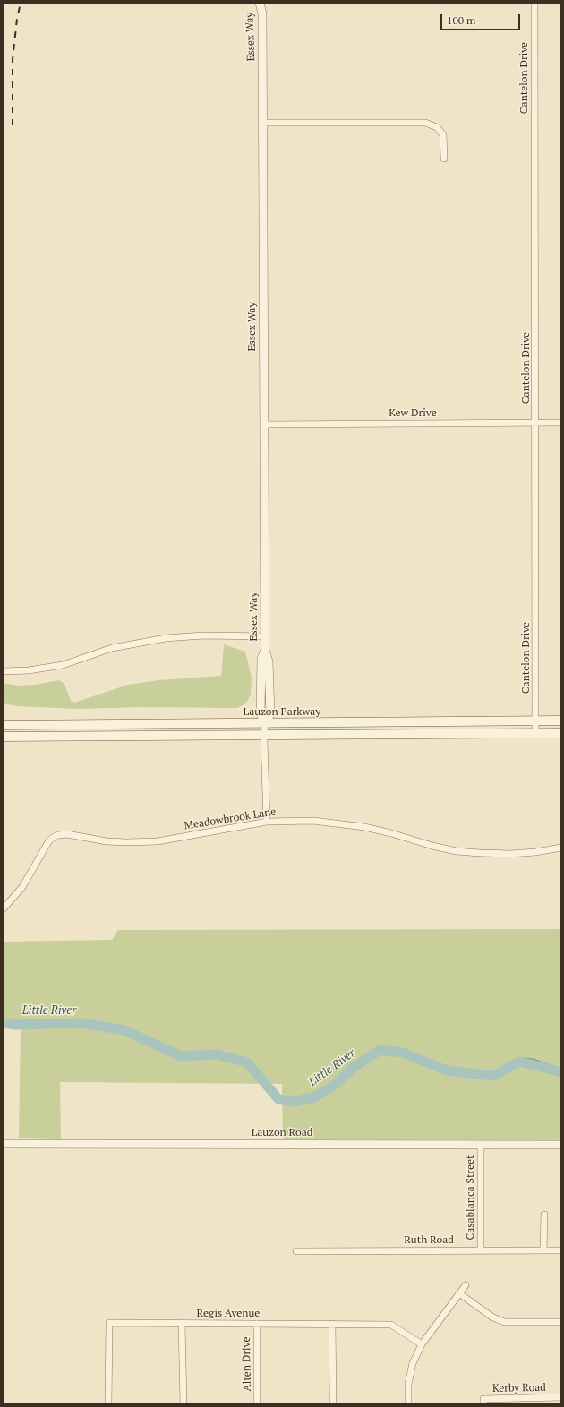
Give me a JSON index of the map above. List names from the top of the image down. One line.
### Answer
{"streets":{"main road":["Lauzon Parkway"],"street":["Essex Way","Cantelon Drive","Kew Drive","Meadowbrook Lane","Lauzon Road","Casablanca Street","Ruth Road","Regis Avenue","Alten Drive","Kerby Road"]},"crossings":[["Essex Way","Kew Drive"],["Essex Way","Lauzon Parkway"],["Essex Way","Meadowbrook Lane"],["Cantelon Drive","Kew Drive"],["Cantelon Drive","Lauzon Parkway"],["Lauzon Road","Casablanca Street"],["Casablanca Street","Ruth Road"],["Regis Avenue","Alten Drive"]],"water":["Little River"],"scale_bar":"100 m"}
